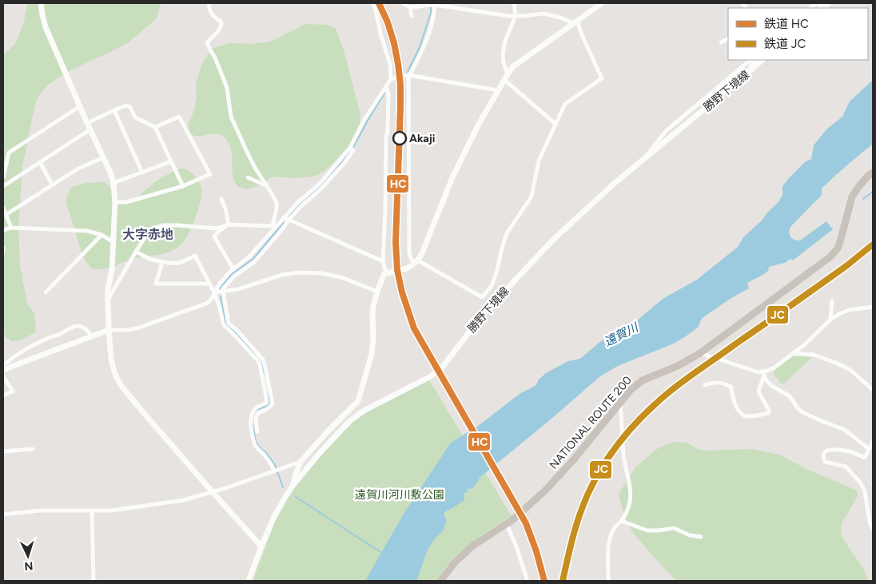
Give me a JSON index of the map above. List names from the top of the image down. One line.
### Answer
{"streets":{"highway":["NATIONAL ROUTE 200"],"street":["勝野下境線"]},"districts":["大字赤地"],"water":["遠賀川"],"parks":["遠賀川河川敷公園"],"places":["Akaji"],"lines":["rail line HC","rail line JC"],"legend":["鉄道 HC","鉄道 JC"],"north":"bottom"}
